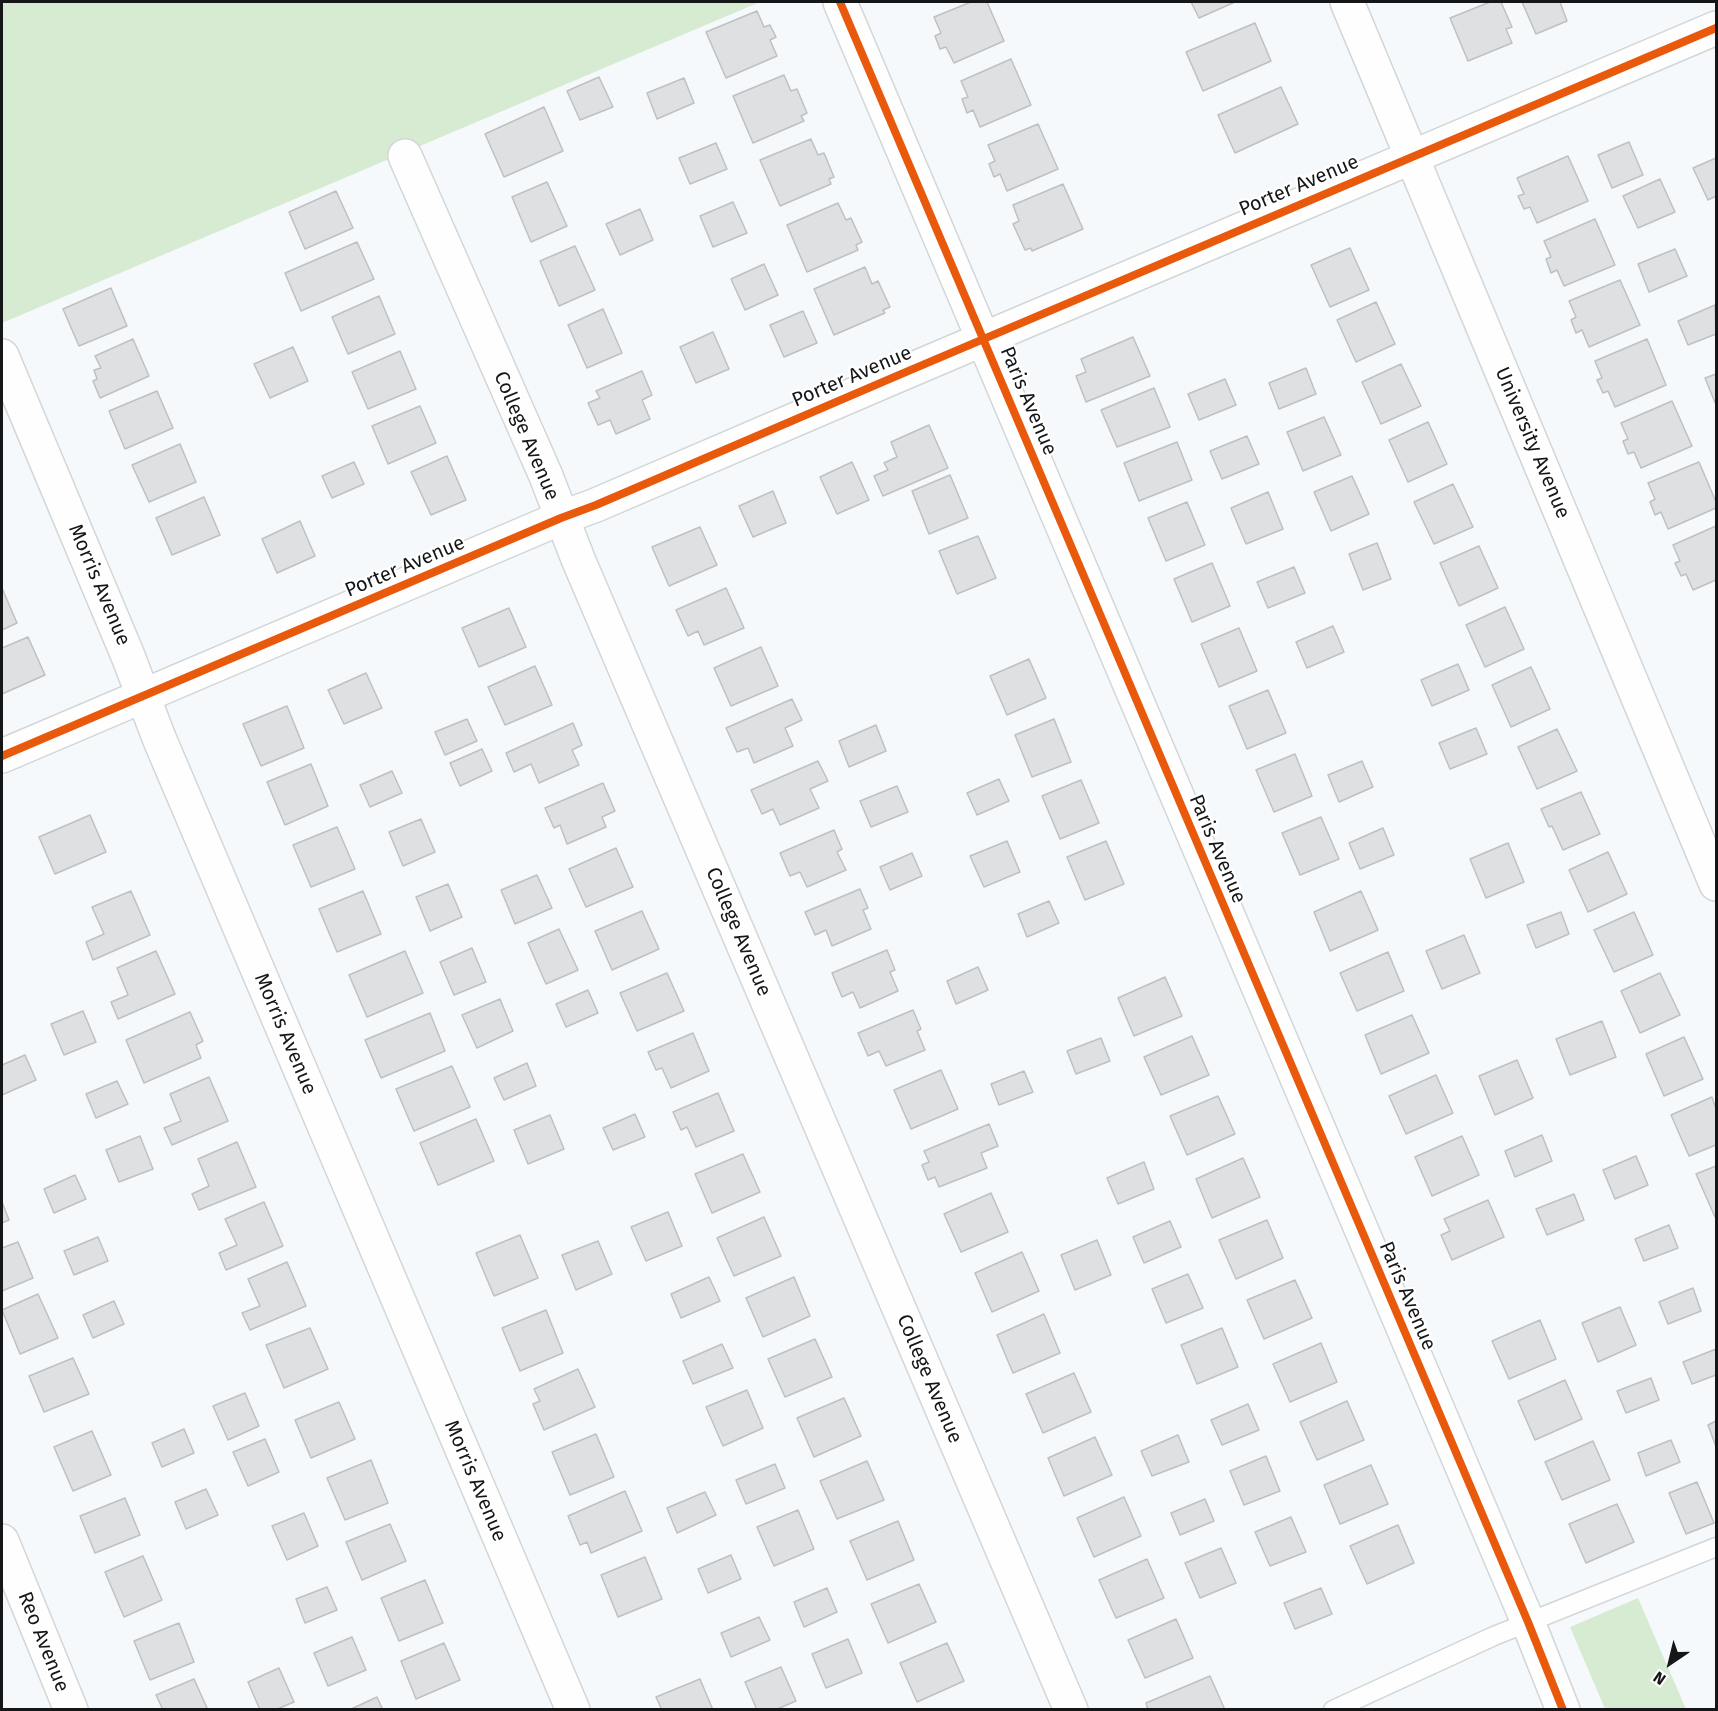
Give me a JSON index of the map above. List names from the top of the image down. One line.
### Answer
{"streets":{"street":["Porter Avenue","Paris Avenue","College Avenue","University Avenue","Morris Avenue","Reo Avenue"]},"crossings":[["Porter Avenue","Paris Avenue"],["Porter Avenue","College Avenue"],["Porter Avenue","University Avenue"],["Porter Avenue","Morris Avenue"]],"north":"bottom left"}
